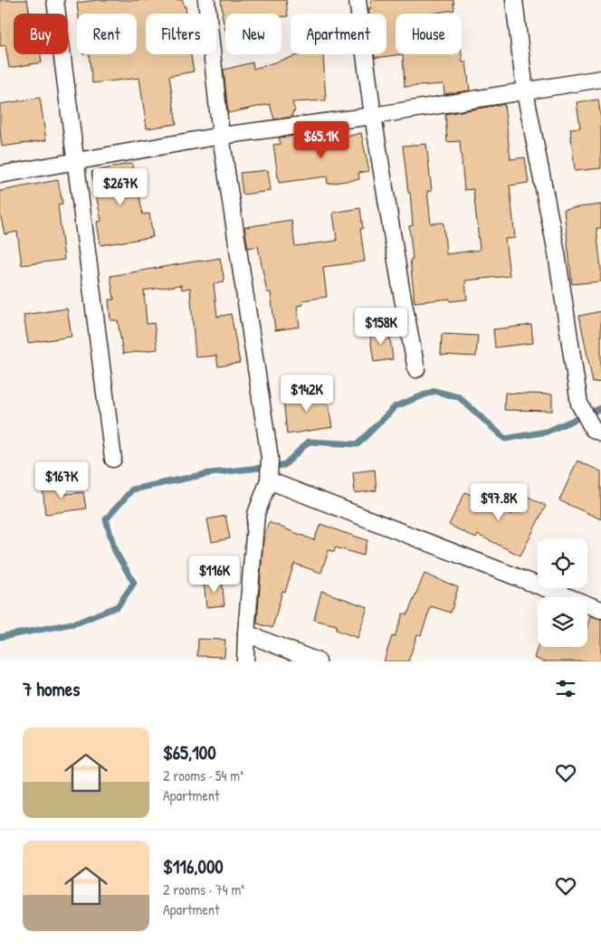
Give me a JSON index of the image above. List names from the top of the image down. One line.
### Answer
{"page":{"chip":["Buy","Rent","Filters","New","Apartment","House"],"price":["$65.1K","$267K","$158K","$142K","$167K","$97.8K","$116K"],"heading":"7 homes","list":[{"name":"$65,100","note":"2 rooms · 54 m² · Apartment"},{"name":"$116,000","note":"2 rooms · 74 m² · Apartment"}]}}
